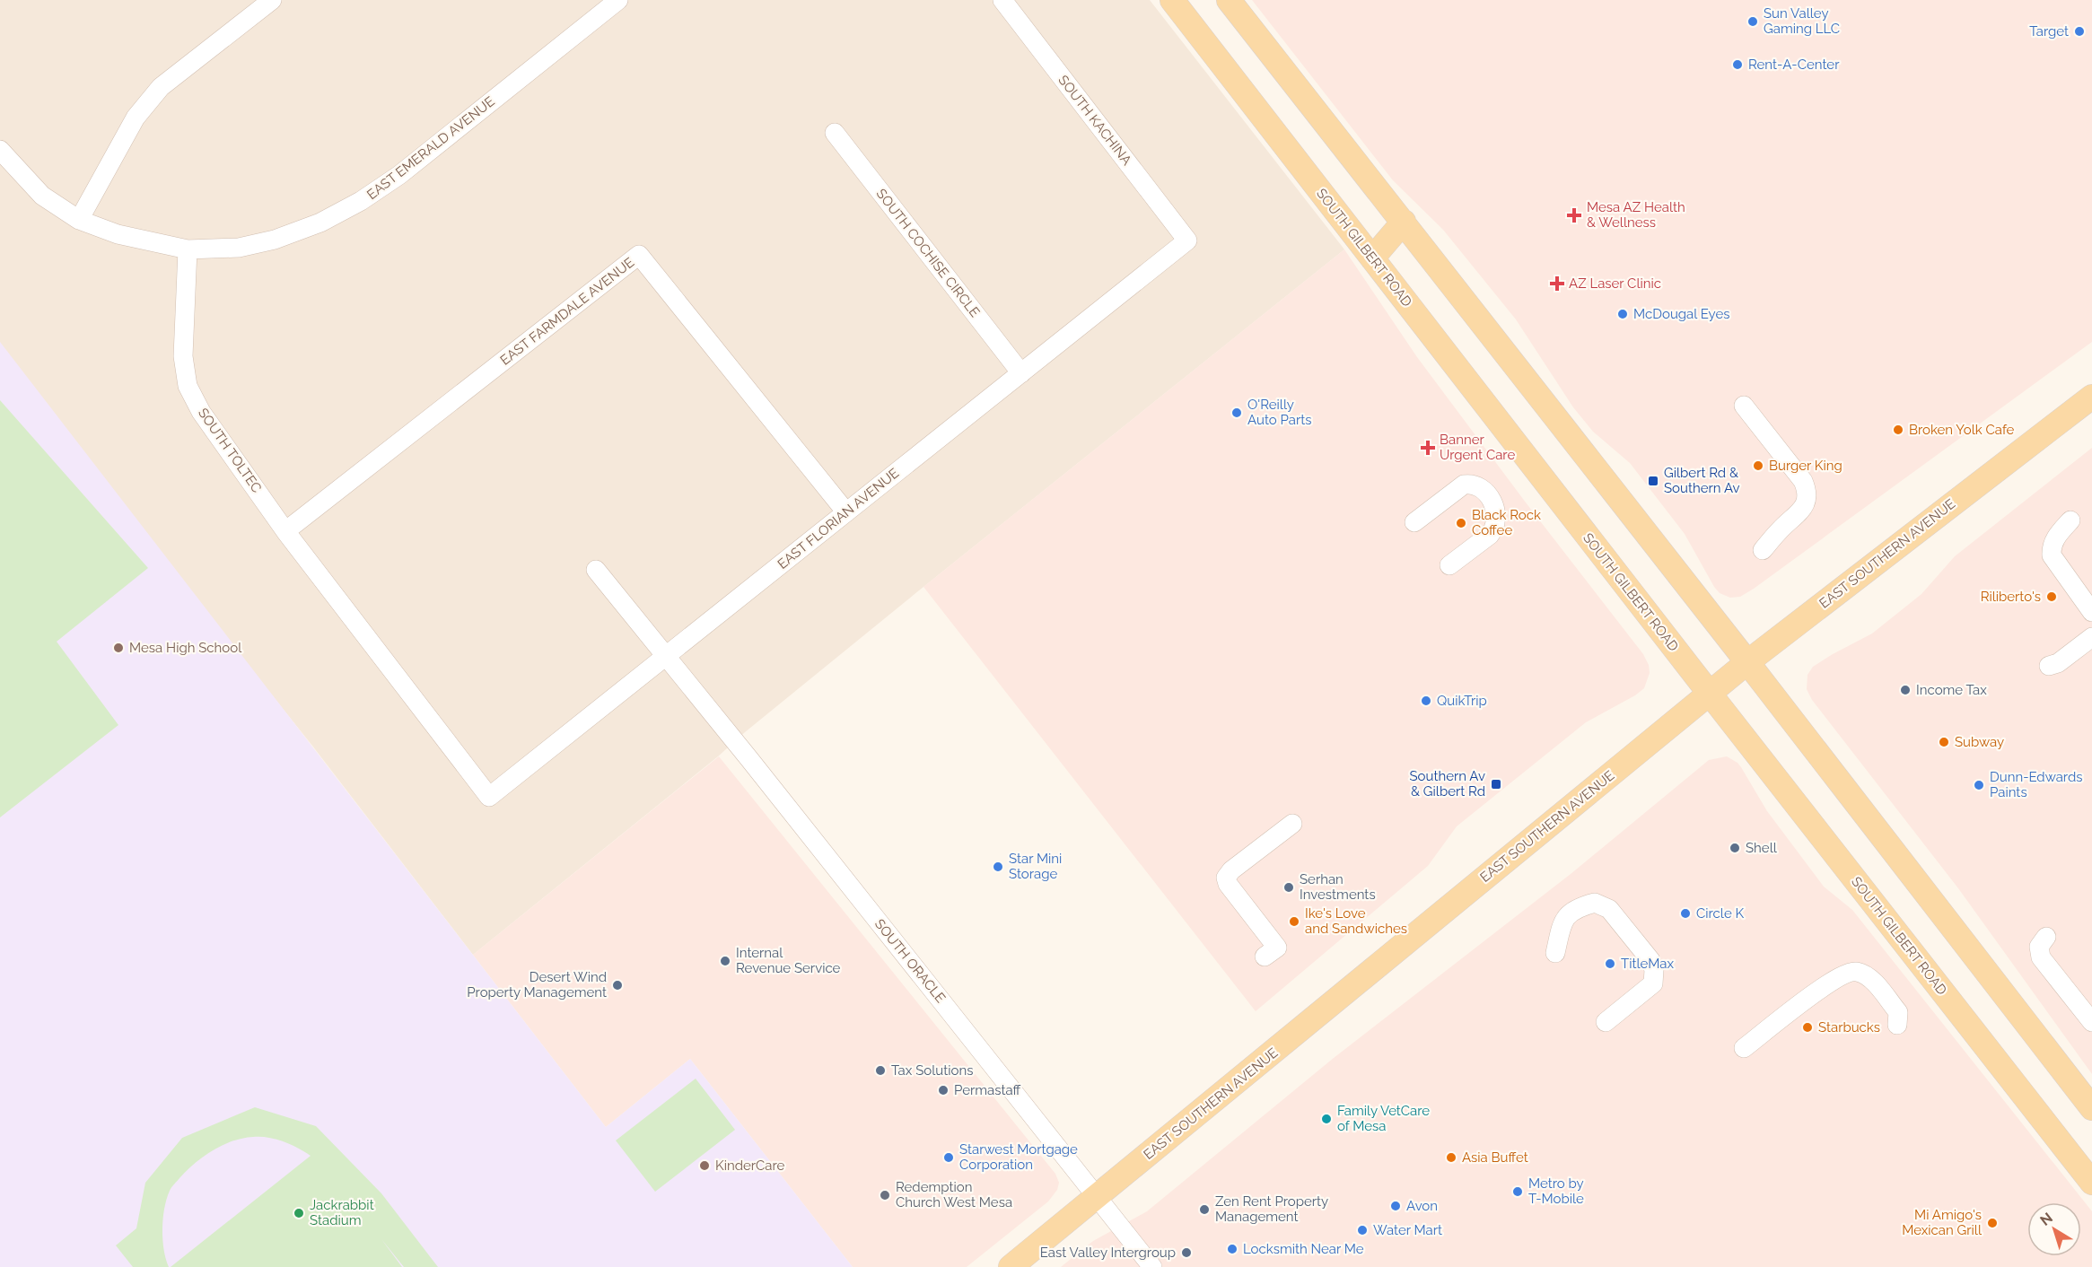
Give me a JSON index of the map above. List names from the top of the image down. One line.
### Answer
{"streets":{"main road":["SOUTH GILBERT ROAD","EAST SOUTHERN AVENUE"],"street":["SOUTH KACHINA","EAST EMERALD AVENUE","SOUTH COCHISE CIRCLE","EAST FARMDALE AVENUE","SOUTH TOLTEC","EAST FLORIAN AVENUE","SOUTH ORACLE"]},"crossings":[["SOUTH KACHINA","EAST FLORIAN AVENUE"],["EAST EMERALD AVENUE","SOUTH TOLTEC"],["SOUTH GILBERT ROAD","EAST SOUTHERN AVENUE"],["SOUTH COCHISE CIRCLE","EAST FLORIAN AVENUE"],["EAST FARMDALE AVENUE","SOUTH TOLTEC"],["EAST FARMDALE AVENUE","EAST FLORIAN AVENUE"],["SOUTH TOLTEC","EAST FLORIAN AVENUE"],["EAST FLORIAN AVENUE","SOUTH ORACLE"],["EAST SOUTHERN AVENUE","SOUTH ORACLE"]],"places":{"other":["Sun Valley Gaming LLC","Target","Rent-A-Center","McDougal Eyes","O'Reilly Auto Parts","Broken Yolk Cafe","Burger King","Black Rock Coffee","Riliberto's","Mesa High School","Income Tax","QuikTrip","Subway","Dunn-Edwards Paints","Shell","Star Mini Storage","Serhan Investments","Circle K","Ike's Love and Sandwiches","Internal Revenue Service","TitleMax","Desert Wind Property Management","Starbucks","Tax Solutions","Permastaff","Family VetCare of Mesa","Starwest Mortgage Corporation","Asia Buffet","KinderCare","Metro by T-Mobile","Redemption Church West Mesa","Avon","Zen Rent Property Management","Jackrabbit Stadium","Mi Amigo's Mexican Grill","Water Mart","Locksmith Near Me","East Valley Intergroup"],"health":["Mesa AZ Health & Wellness","AZ Laser Clinic","Banner Urgent Care"],"transit":["Gilbert Rd & Southern Av","Southern Av & Gilbert Rd"]},"north":"top left"}
